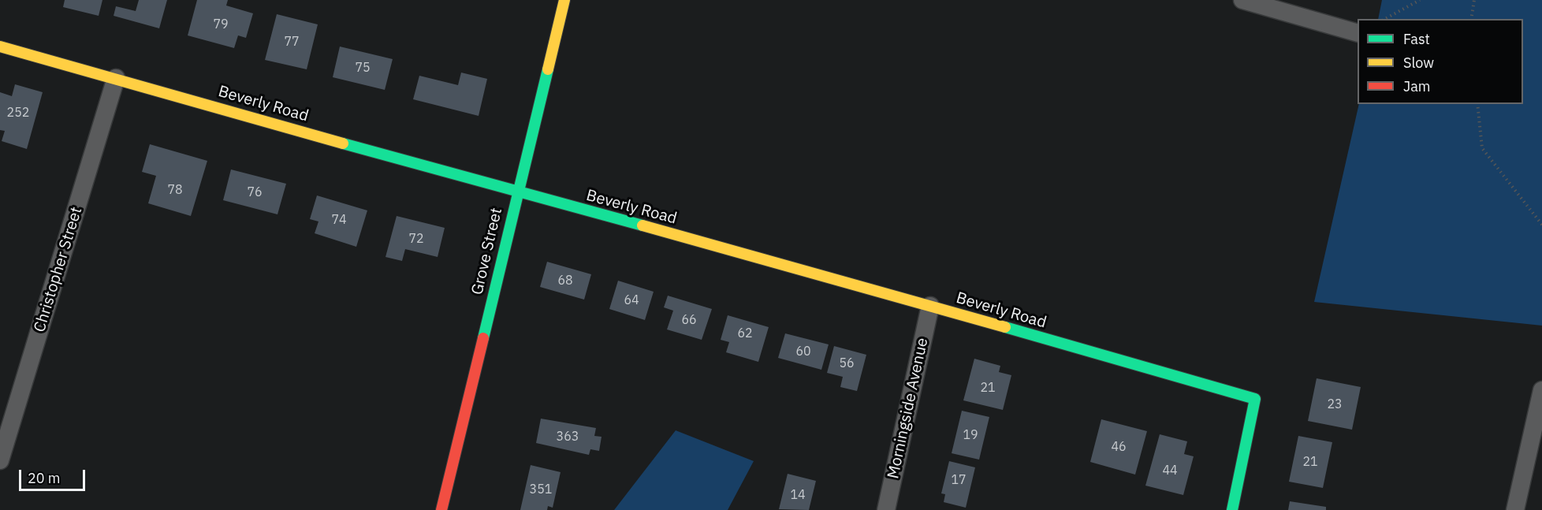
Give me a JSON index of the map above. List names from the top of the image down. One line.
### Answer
{"streets":{"street":["Beverly Road","Grove Street","Christopher Street","Morningside Avenue"]},"crossings":[["Beverly Road","Grove Street"],["Beverly Road","Christopher Street"],["Beverly Road","Morningside Avenue"]],"house_numbers":["79","77","75","252","78","76","74","72","68","64","66","62","60","56","21","23","19","363","46","21","44","17","351","14"],"legend":["Fast","Slow","Jam"],"scale_bar":"20 m"}
